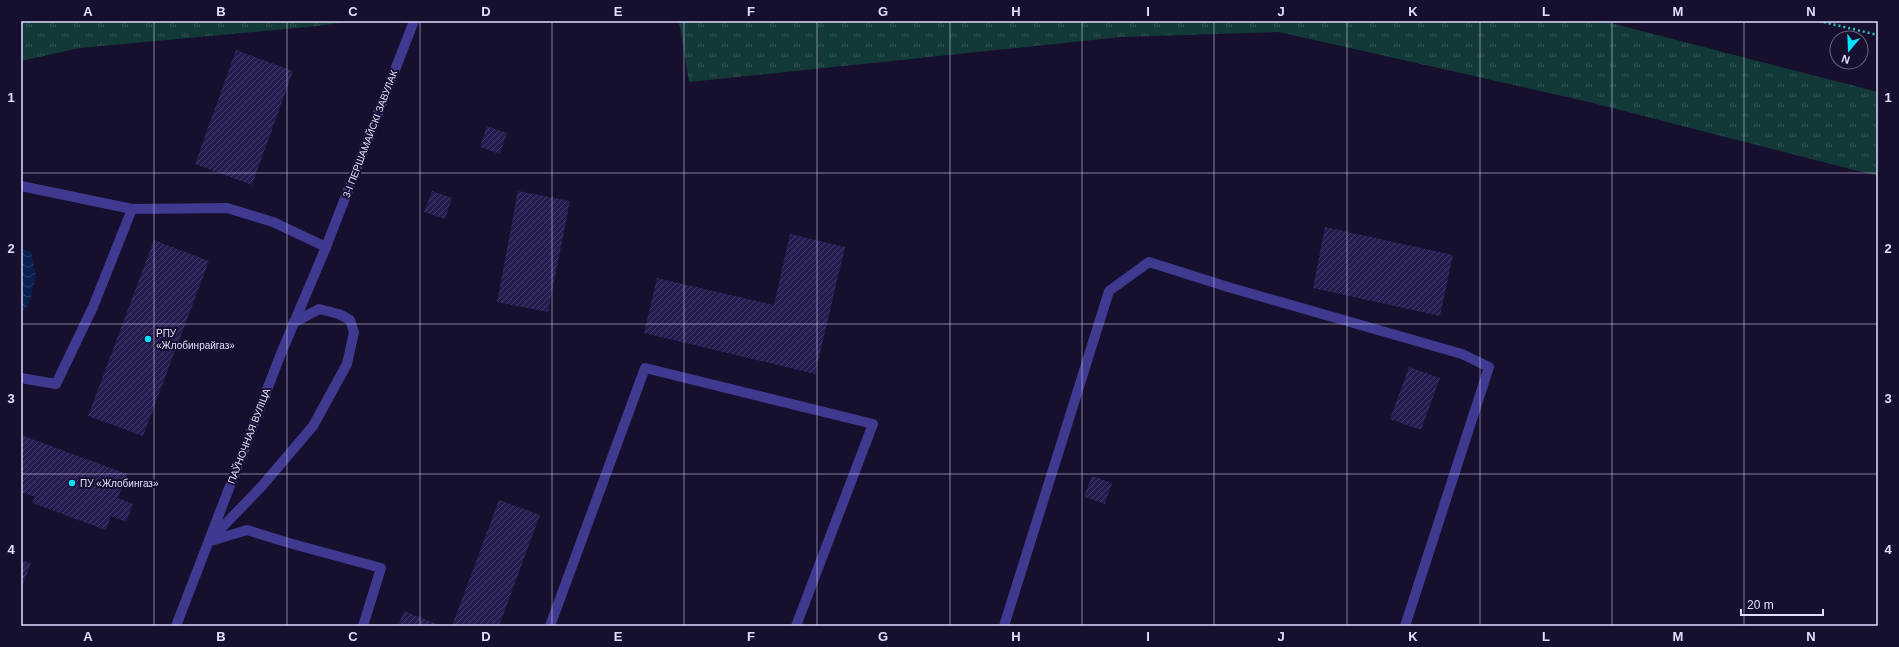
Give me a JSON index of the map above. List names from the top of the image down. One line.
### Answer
{"streets":{"street":["3-І ПЕРШАМАЙСКІ ЗАВУЛАК","ПАЎНОЧНАЯ ВУЛІЦА"]},"crossings":[["3-І ПЕРШАМАЙСКІ ЗАВУЛАК","ПАЎНОЧНАЯ ВУЛІЦА"]],"places":["РПУ «Жлобинрайгаз»","ПУ «Жлобингаз»"],"scale_bar":"20 m","north":"bottom","grid":{"columns":["A","B","C","D","E","F","G","H","I","J","K","L","M","N"],"rows":["1","2","3","4"]}}
